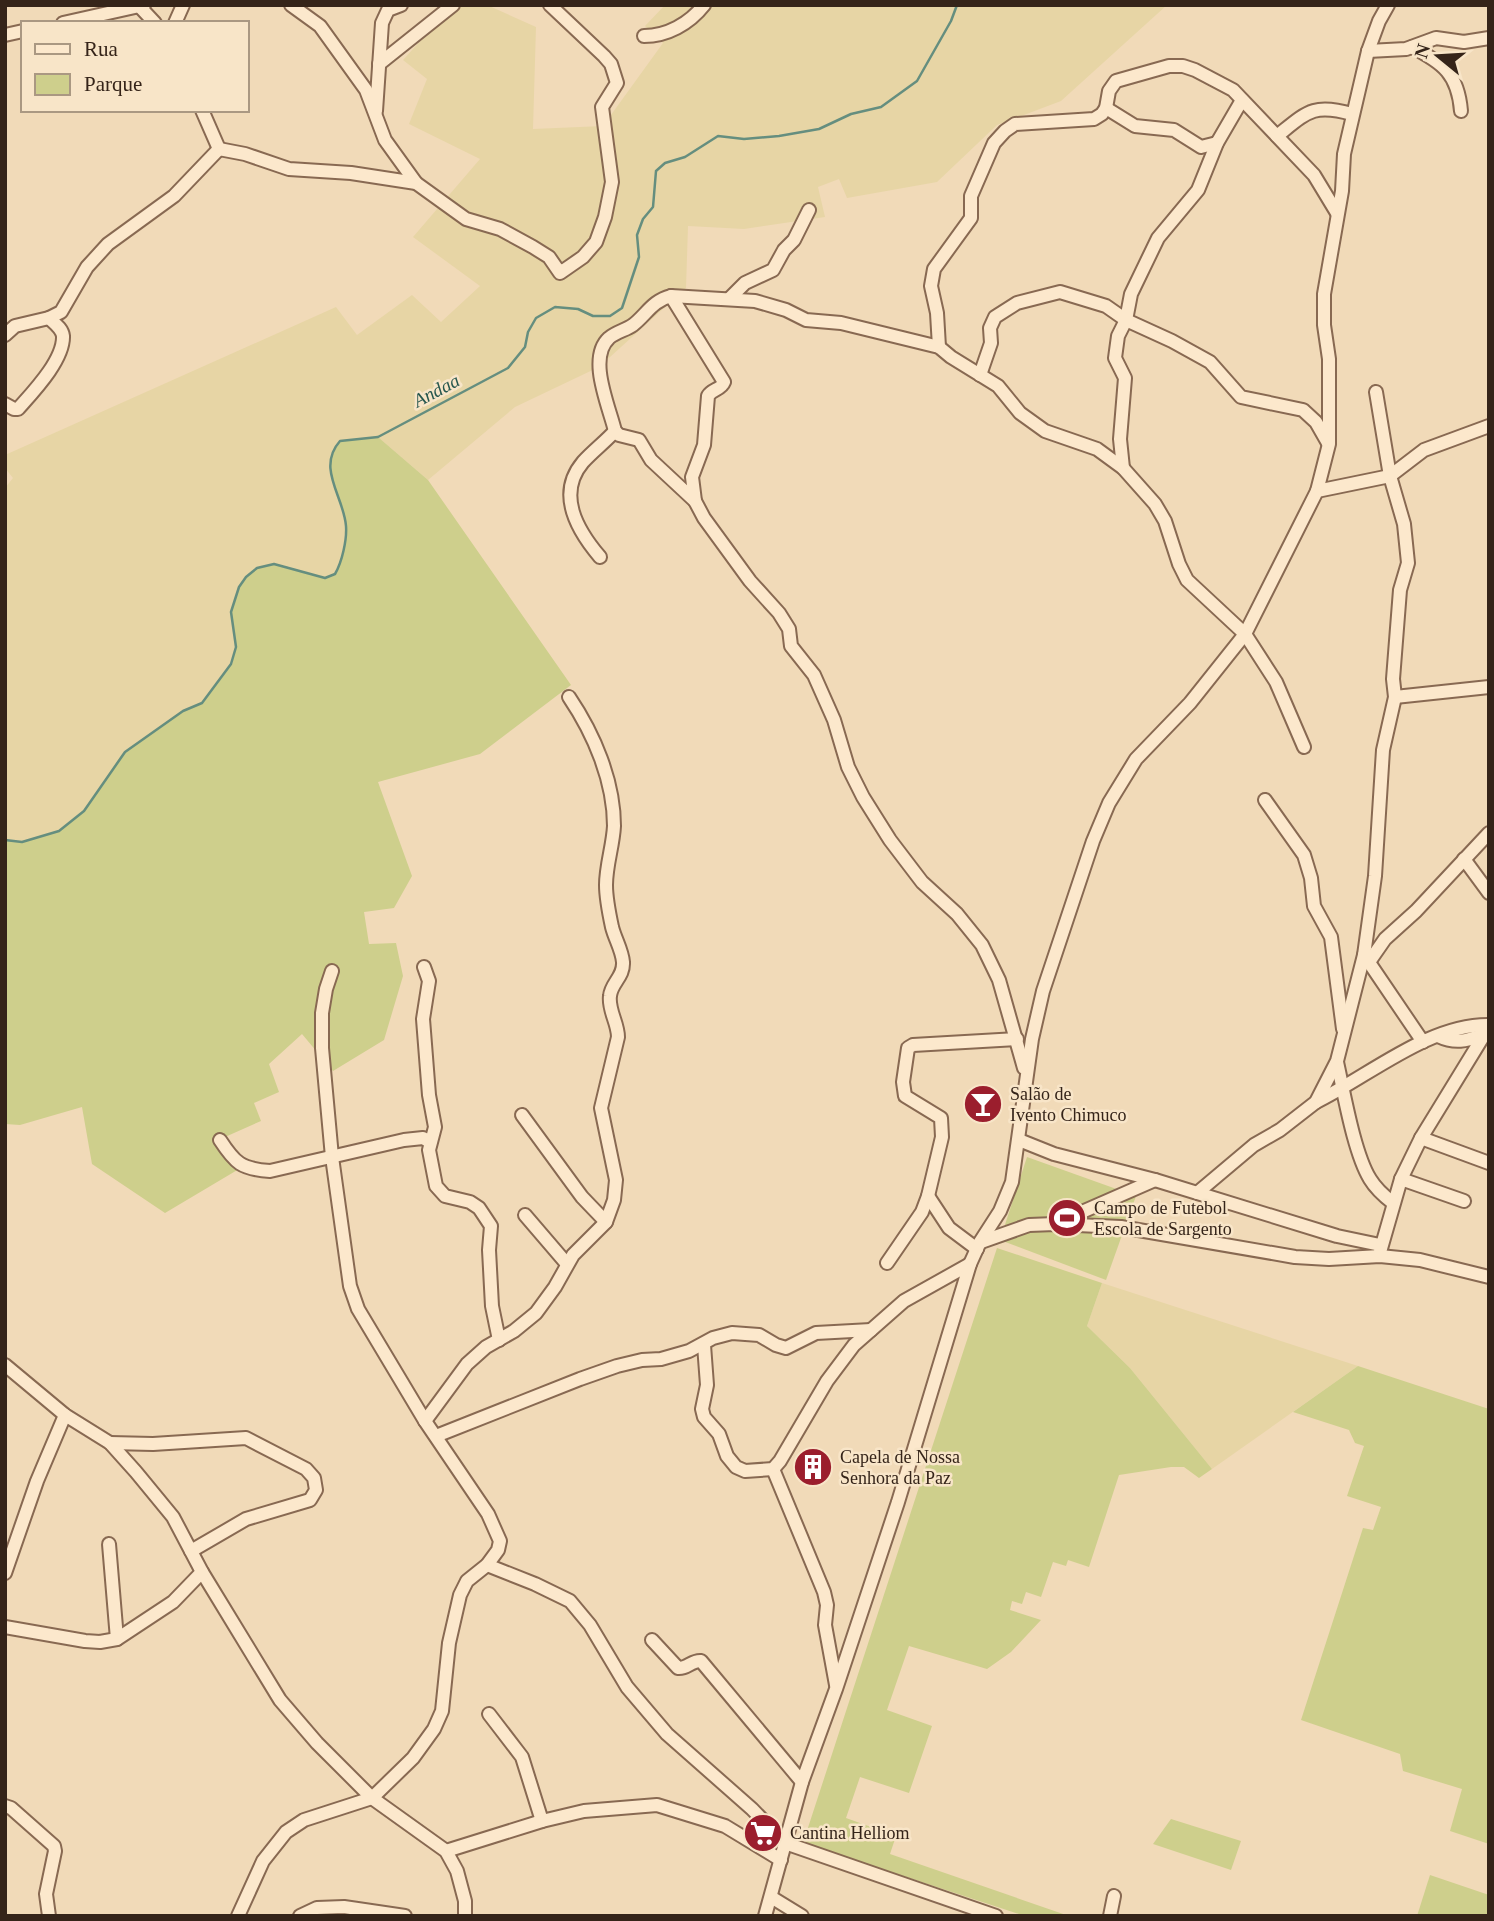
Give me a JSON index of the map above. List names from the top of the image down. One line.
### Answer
{"water":["Andaa"],"places":{"bar":["Salão de Ivento Chimuco"],"sports":["Campo de Futebol Escola de Sargento"],"building":["Capela de Nossa Senhora da Paz"],"supermarket":["Cantina Helliom"]},"legend":["Rua","Parque"],"north":"left"}
